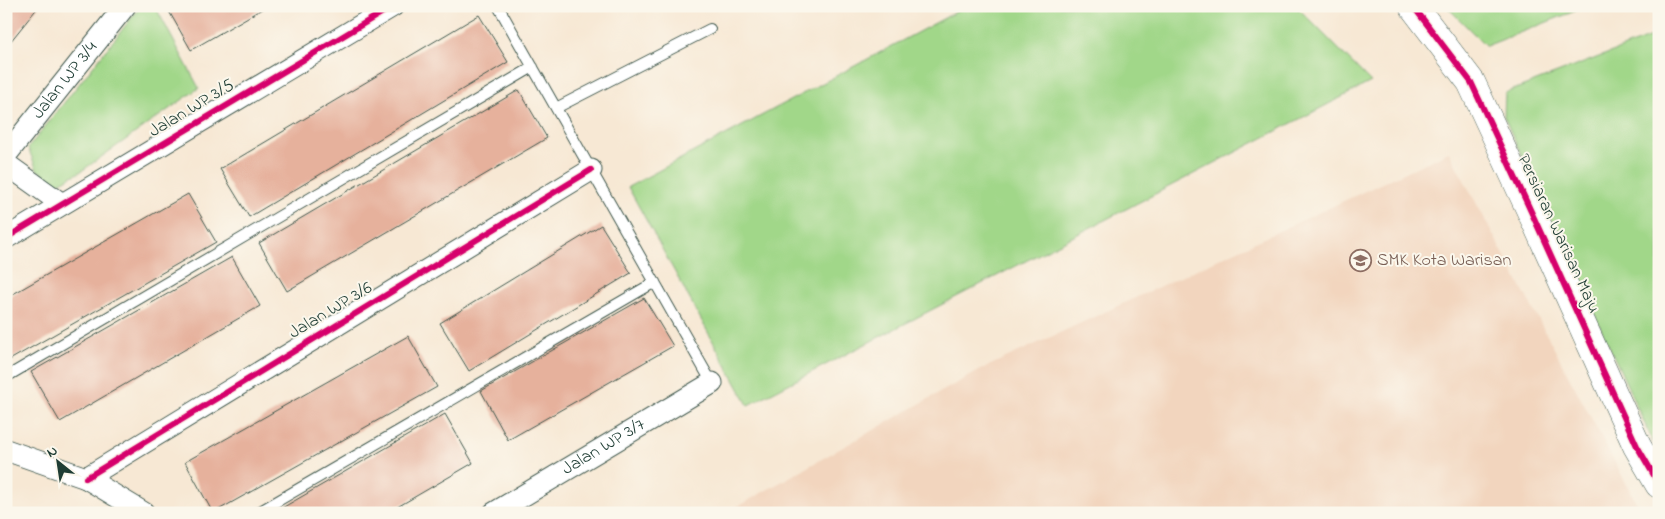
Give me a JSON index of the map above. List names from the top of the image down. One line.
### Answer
{"streets":{"street":["Jalan WP 3/4","Jalan WP 3/5","Persiaran Warisan Maju","Jalan WP 3/6","Jalan WP 3/7"]},"places":{"school or university":["SMK Kota Warisan"]},"north":"top left"}
